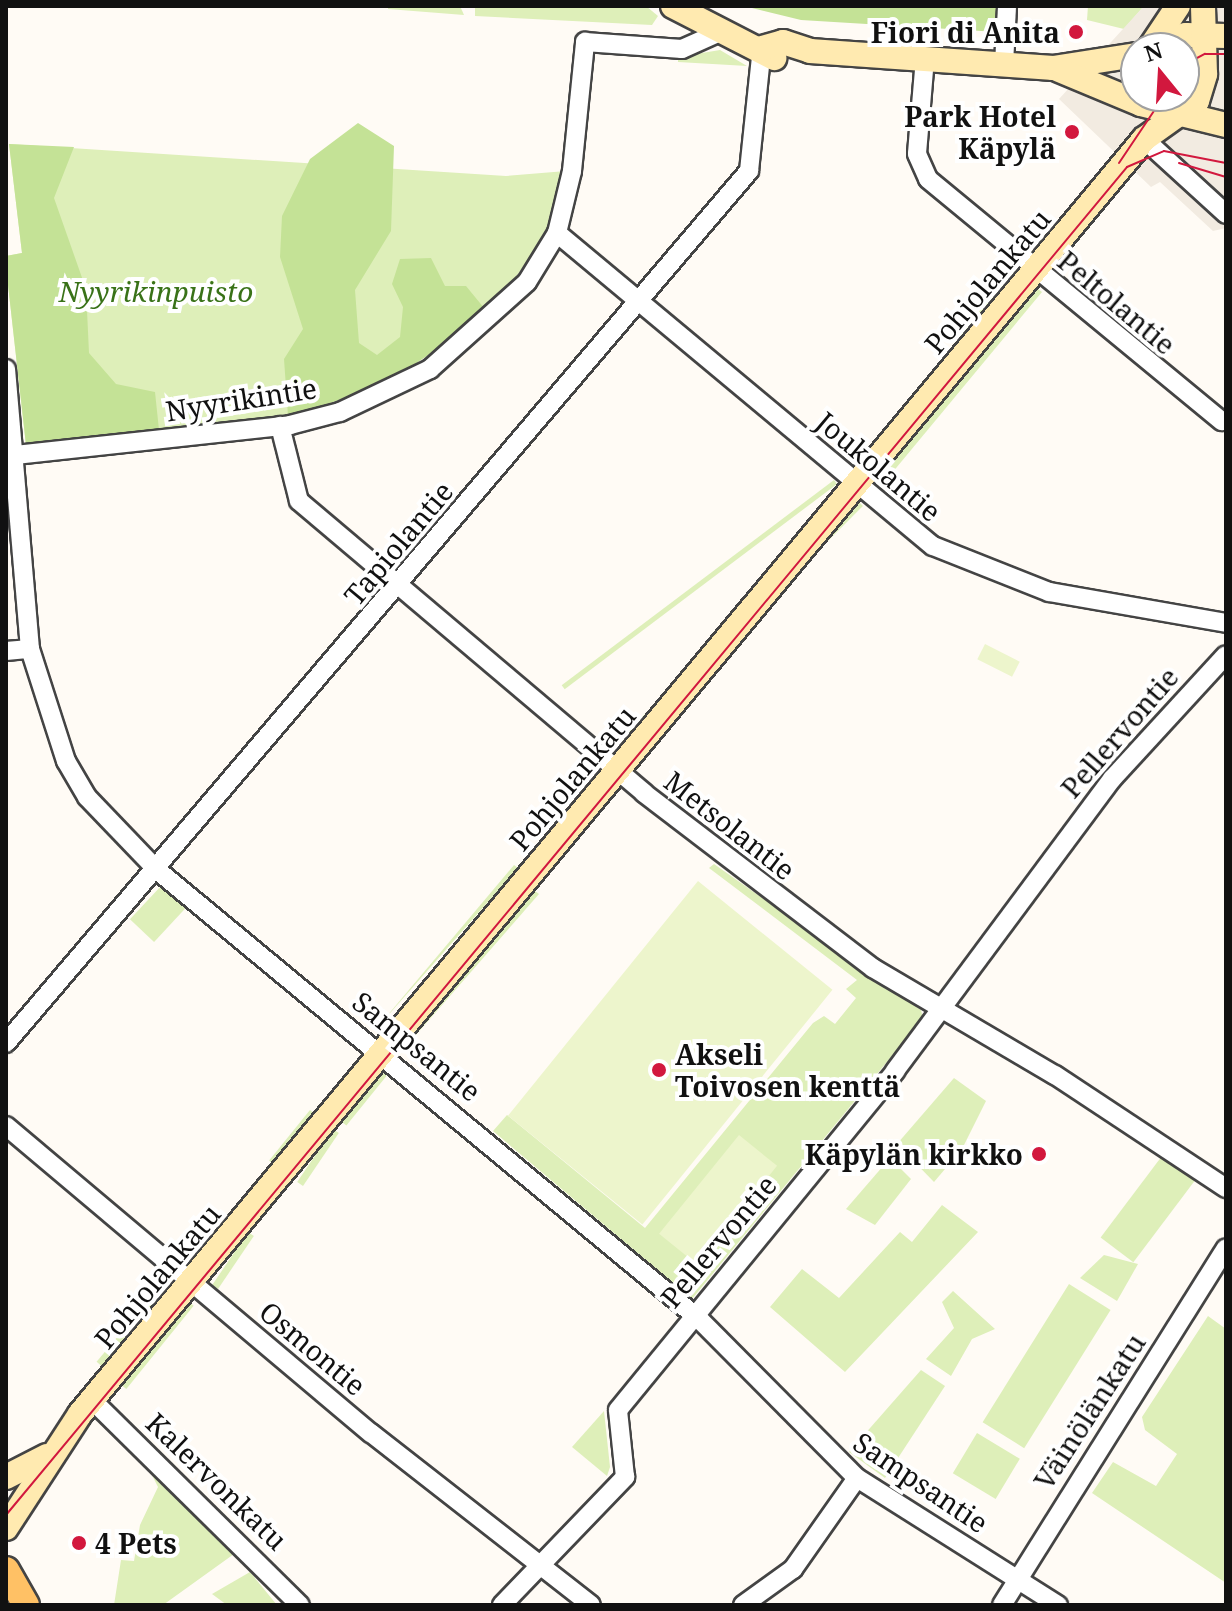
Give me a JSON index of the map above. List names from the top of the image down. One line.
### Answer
{"streets":{"street":["Pohjolankatu","Peltolantie","Nyyrikintie","Joukolantie","Tapiolantie","Pellervontie","Metsolantie","Sampsantie","Osmontie","Väinölänkatu","Kalervonkatu"]},"crossings":[["Pohjolankatu","Peltolantie"],["Pohjolankatu","Joukolantie"],["Pohjolankatu","Metsolantie"],["Pohjolankatu","Sampsantie"],["Pohjolankatu","Osmontie"],["Pohjolankatu","Kalervonkatu"],["Nyyrikintie","Joukolantie"],["Nyyrikintie","Metsolantie"],["Nyyrikintie","Sampsantie"],["Joukolantie","Tapiolantie"],["Tapiolantie","Metsolantie"],["Tapiolantie","Sampsantie"],["Pellervontie","Metsolantie"],["Pellervontie","Sampsantie"],["Pellervontie","Osmontie"],["Sampsantie","Väinölänkatu"]],"parks":["Nyyrikinpuisto"],"places":["Fiori di Anita","Park Hotel Käpylä","Akseli Toivosen kenttä","Käpylän kirkko","4 Pets"],"north":"top"}
